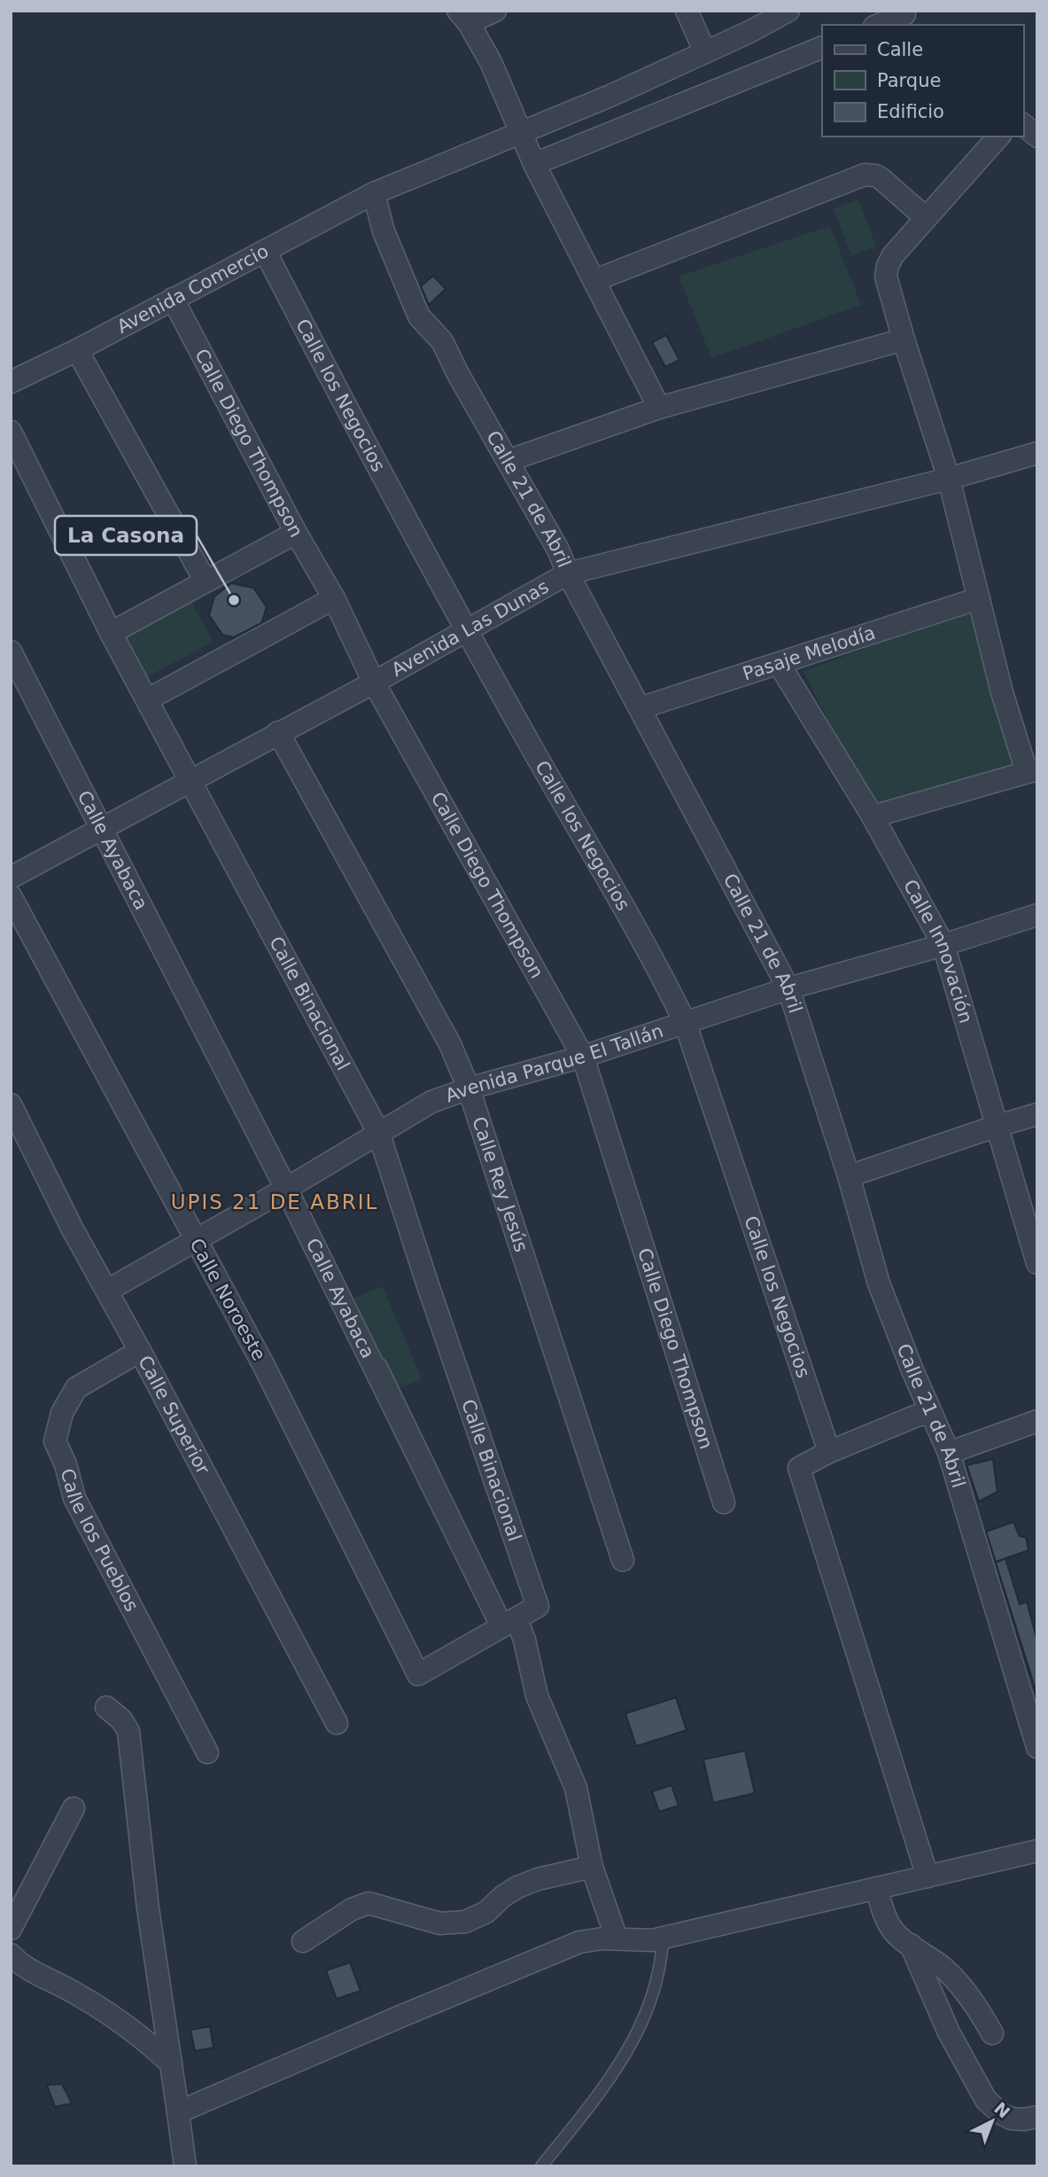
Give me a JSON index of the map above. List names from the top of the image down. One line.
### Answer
{"streets":{"street":["Avenida Comercio","Calle los Negocios","Calle Diego Thompson","Calle 21 de Abril","Avenida Las Dunas","Pasaje Melodía","Calle Ayabaca","Calle Innovación","Calle Binacional","Avenida Parque El Tallán","Calle Rey Jesús","Calle Noroeste","Calle Superior","Calle los Pueblos"]},"crossings":[["Avenida Comercio","Calle los Negocios"],["Avenida Comercio","Calle Diego Thompson"],["Avenida Comercio","Calle 21 de Abril"],["Calle los Negocios","Avenida Las Dunas"],["Calle los Negocios","Avenida Parque El Tallán"],["Calle Diego Thompson","Avenida Las Dunas"],["Calle Diego Thompson","Avenida Parque El Tallán"],["Calle 21 de Abril","Avenida Las Dunas"],["Calle 21 de Abril","Pasaje Melodía"],["Calle 21 de Abril","Avenida Parque El Tallán"],["Avenida Las Dunas","Calle Ayabaca"],["Avenida Las Dunas","Calle Binacional"],["Avenida Las Dunas","Calle Rey Jesús"],["Pasaje Melodía","Calle Innovación"],["Calle Ayabaca","Calle Binacional"],["Calle Ayabaca","Avenida Parque El Tallán"],["Calle Ayabaca","Calle Noroeste"],["Calle Innovación","Avenida Parque El Tallán"],["Calle Binacional","Avenida Parque El Tallán"],["Calle Binacional","Calle Noroeste"],["Avenida Parque El Tallán","Calle Rey Jesús"],["Avenida Parque El Tallán","Calle Noroeste"],["Avenida Parque El Tallán","Calle Superior"],["Calle Superior","Calle los Pueblos"]],"districts":["UPIS 21 DE ABRIL"],"places":["La Casona"],"legend":["Calle","Parque","Edificio"],"north":"top right"}
